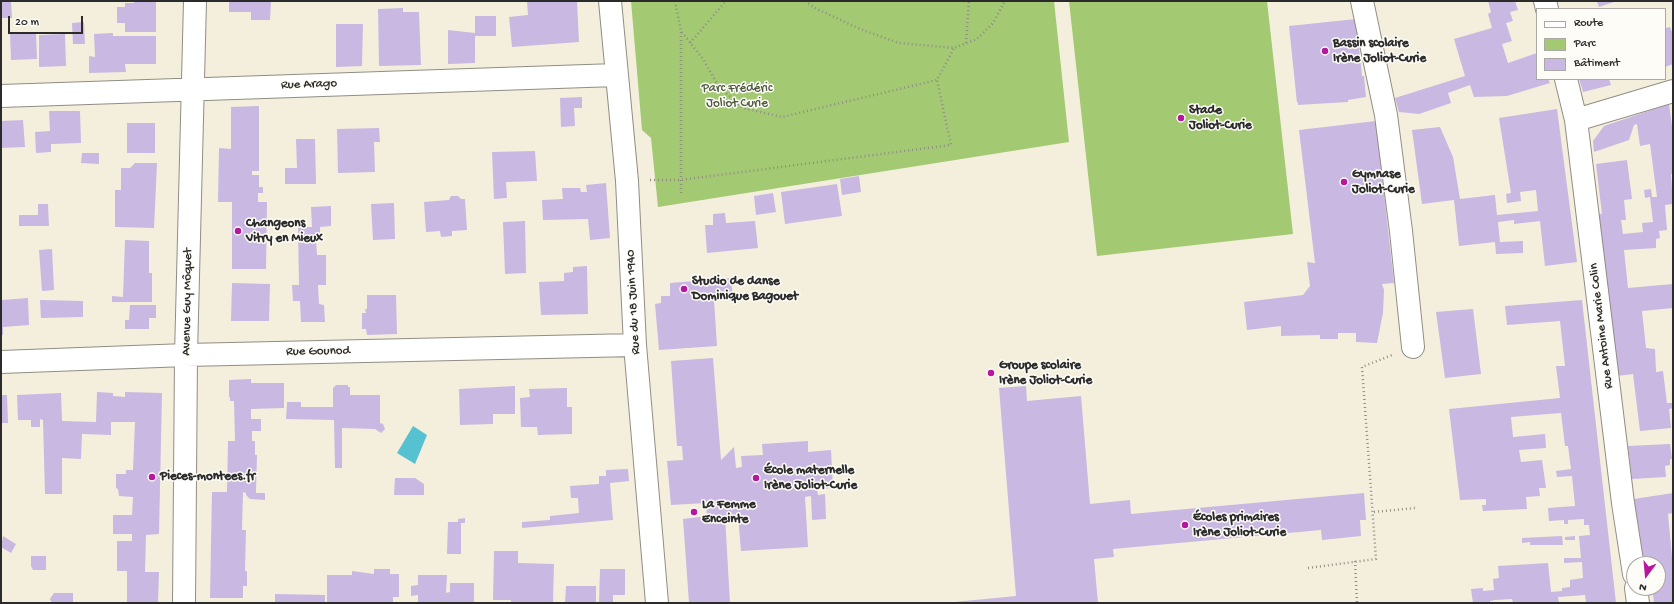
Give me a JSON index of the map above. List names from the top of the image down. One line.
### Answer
{"streets":{"street":["Rue Arago","Avenue Guy Môquet","Rue du 18 Juin 1940","Rue Antoine Marie Colin","Rue Gounod"]},"crossings":[["Rue Arago","Avenue Guy Môquet"],["Rue Arago","Rue du 18 Juin 1940"],["Avenue Guy Môquet","Rue Gounod"],["Rue du 18 Juin 1940","Rue Gounod"]],"parks":["Parc Frédéric Joliot Curie"],"places":["Bassin scolaire Irène Joliot-Curie","Stade Joliot-Curie","Gymnase Joliot-Curie","Changeons Vitry en Mieux","Studio de danse Dominique Bagouet","Groupe scolaire Irène Joliot-Curie","Pieces-montees.fr","École maternelle Irène Joliot-Curie","La Femme Enceinte","Écoles primaires Irène Joliot-Curie"],"legend":["Route","Parc","Bâtiment"],"scale_bar":"20 m","north":"bottom"}
